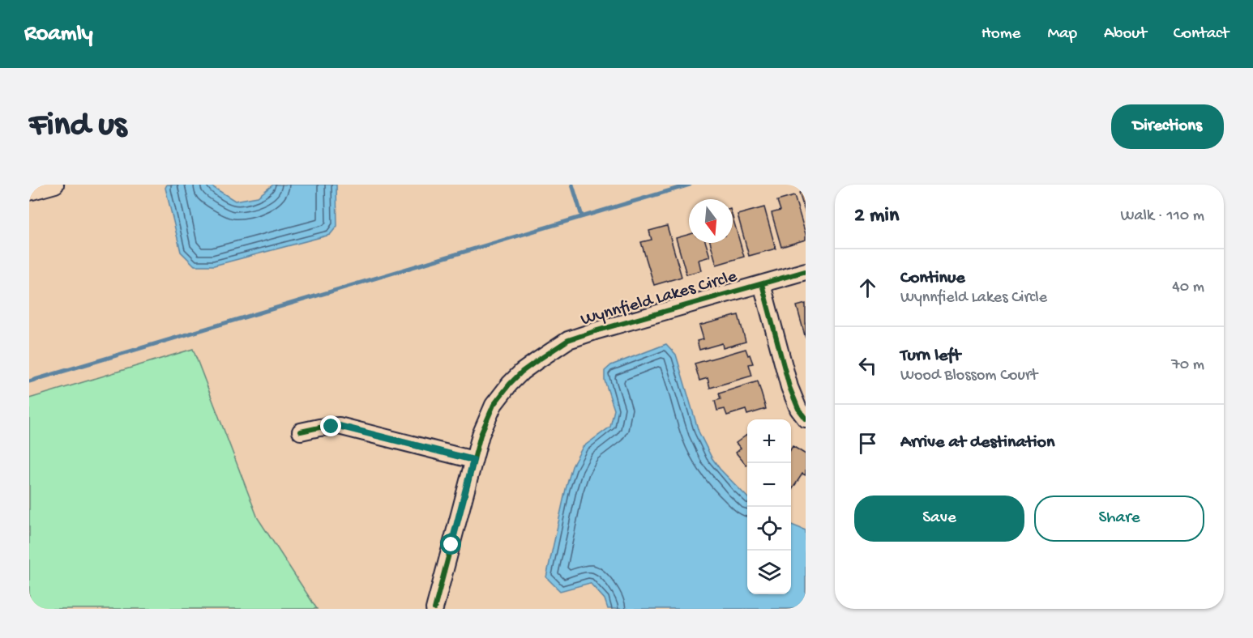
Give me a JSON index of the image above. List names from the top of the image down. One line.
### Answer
{"streets":{"street":["Wynnfield Lakes Circle"]},"north":"bottom","page":{"header":"Roamly","nav":["Home","Map","About","Contact"],"buttons":["Directions",["Save","Share"]],"title":"Find us","heading":["2 min","Walk · 110 m"],"list":[["Continue","Wynnfield Lakes Circle","40 m"],["Turn left","Wood Blossom Court","70 m"],"Arrive at destination"],"map_buttons":["+","−"]}}
